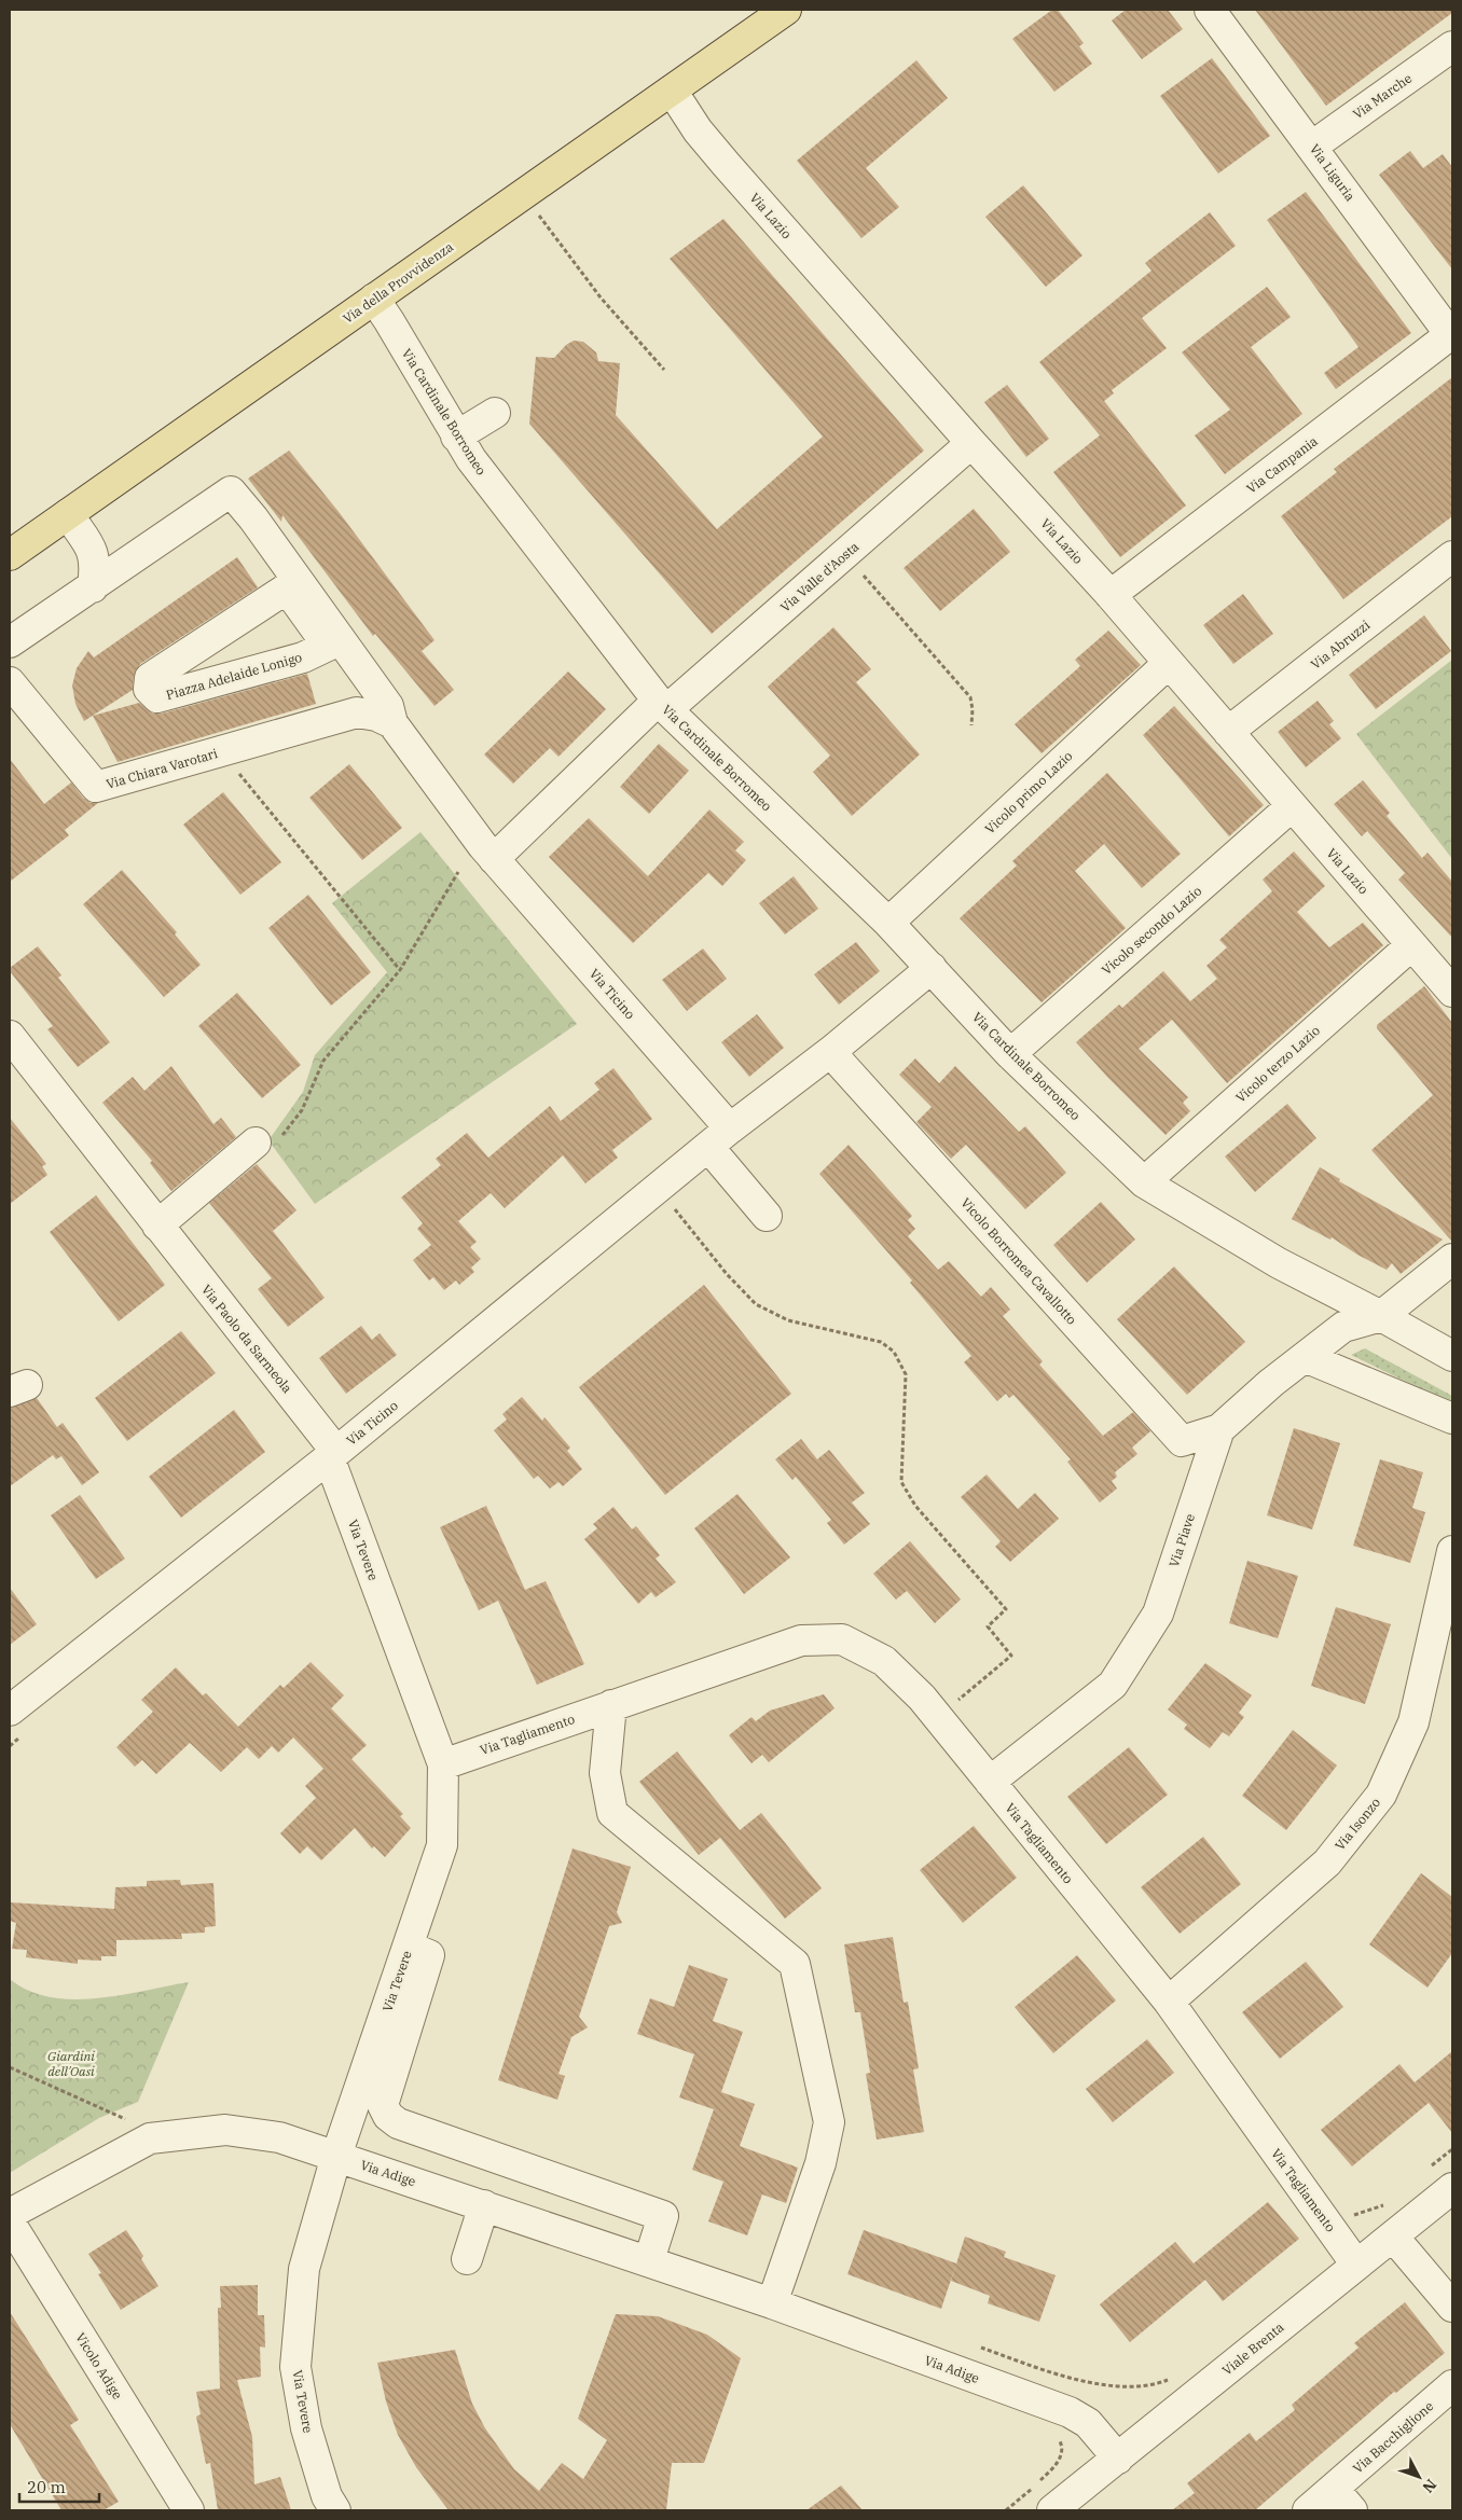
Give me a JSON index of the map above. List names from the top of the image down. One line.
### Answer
{"streets":{"main road":["Via della Provvidenza"],"street":["Via Marche","Via Liguria","Via Lazio","Via Cardinale Borromeo","Via Campania","Via Valle d'Aosta","Via Abruzzi","Piazza Adelaide Lonigo","Via Chiara Varotari","Vicolo primo Lazio","Vicolo secondo Lazio","Via Ticino","Vicolo terzo Lazio","Vicolo Borromea Cavallotto","Via Paolo da Sarmeola","Via Piave","Via Tevere","Via Tagliamento","Via Isonzo","Via Adige","Viale Brenta","Vicolo Adige","Via Bacchiglione"]},"crossings":[["Via Marche","Via Liguria"],["Via Liguria","Via Campania"],["Via Lazio","Via della Provvidenza"],["Via Lazio","Via Campania"],["Via Lazio","Via Valle d'Aosta"],["Via Lazio","Via Abruzzi"],["Via Lazio","Vicolo primo Lazio"],["Via Lazio","Vicolo secondo Lazio"],["Via Lazio","Vicolo terzo Lazio"],["Via della Provvidenza","Via Cardinale Borromeo"],["Via Cardinale Borromeo","Via Valle d'Aosta"],["Via Cardinale Borromeo","Vicolo primo Lazio"],["Via Cardinale Borromeo","Vicolo secondo Lazio"],["Via Cardinale Borromeo","Via Ticino"],["Via Cardinale Borromeo","Vicolo terzo Lazio"],["Via Ticino","Vicolo Borromea Cavallotto"],["Via Ticino","Via Paolo da Sarmeola"],["Via Ticino","Via Tevere"],["Vicolo Borromea Cavallotto","Via Piave"],["Via Paolo da Sarmeola","Via Tevere"],["Via Piave","Via Tagliamento"],["Via Tevere","Via Tagliamento"],["Via Tevere","Via Adige"],["Via Tagliamento","Via Isonzo"],["Via Tagliamento","Viale Brenta"],["Via Adige","Viale Brenta"]],"parks":["Giardini dell'Oasi"],"scale_bar":"20 m","north":"bottom right"}
